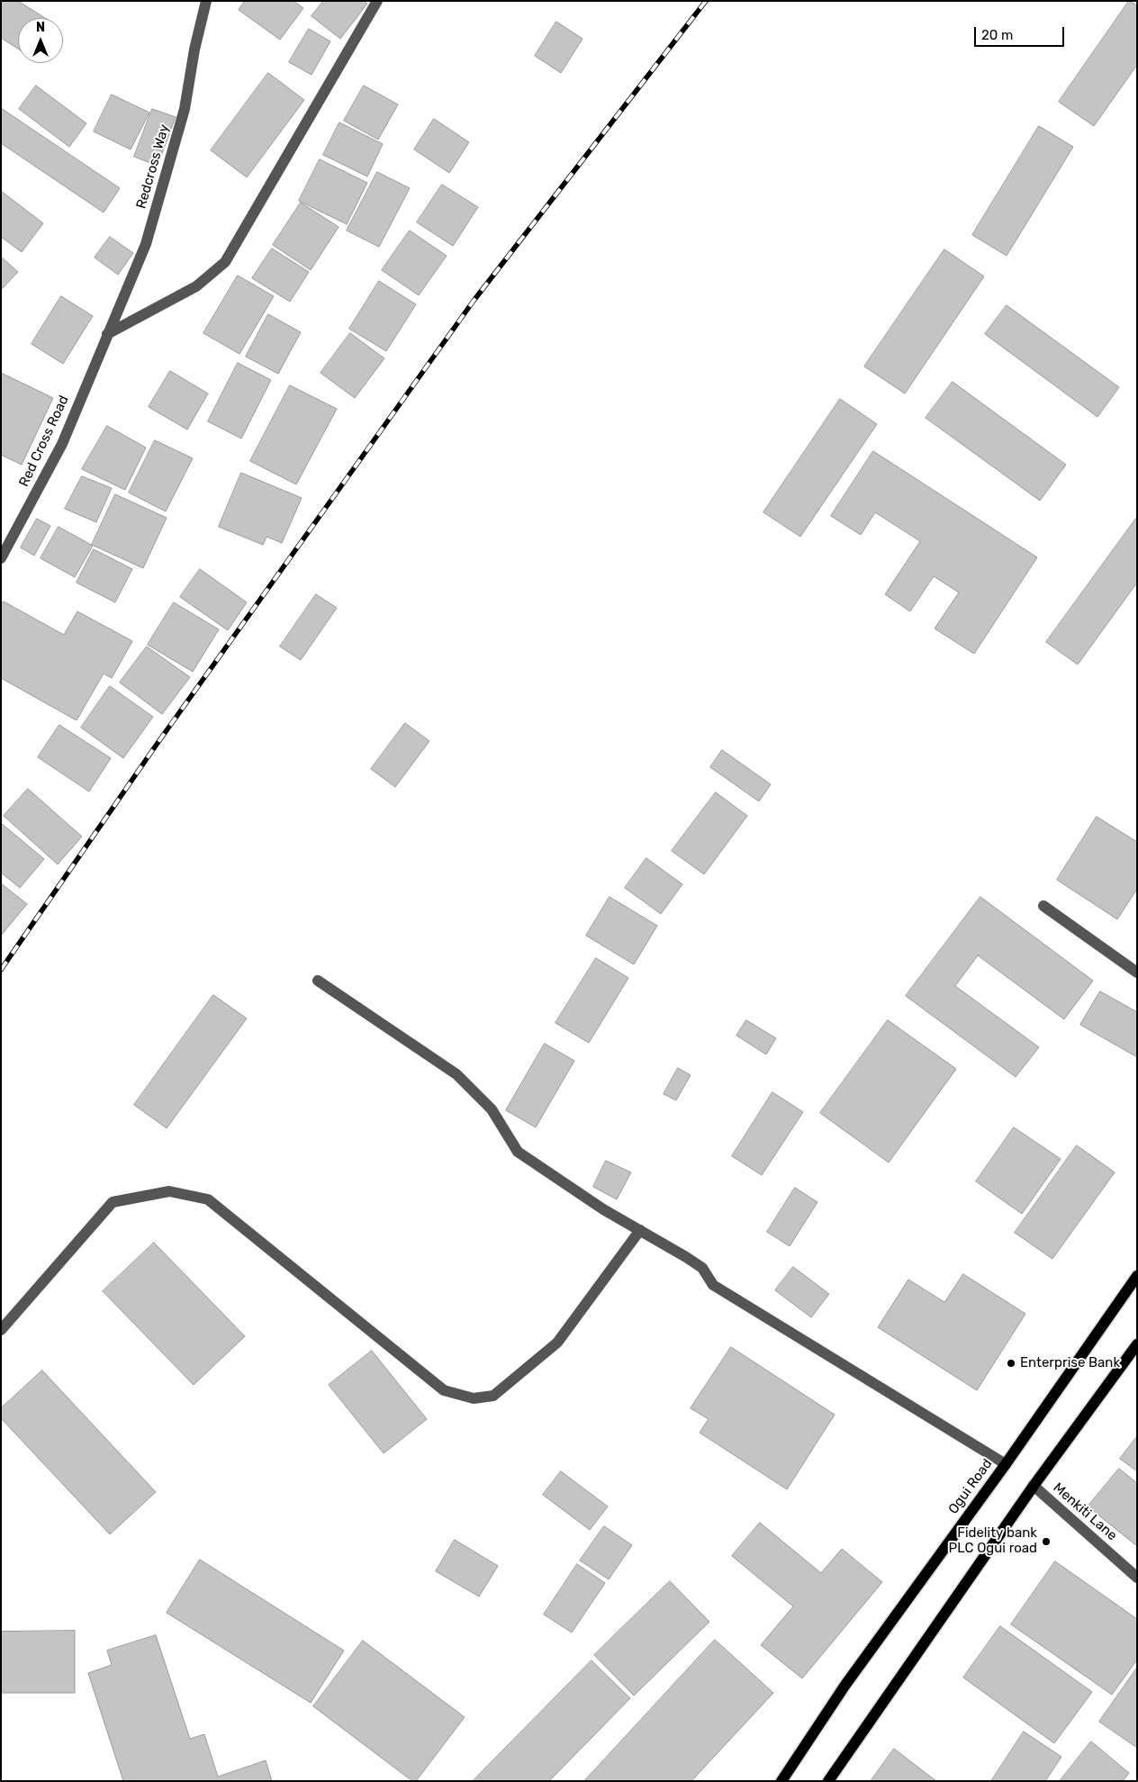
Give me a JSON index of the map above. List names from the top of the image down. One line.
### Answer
{"streets":{"main road":["Ogui Road"],"street":["Redcross Way","Red Cross Road","Menkiti Lane"]},"crossings":[["Redcross Way","Red Cross Road"]],"places":["Enterprise Bank","Fidelity bank PLC Ogui road"],"scale_bar":"20 m","north":"top"}
